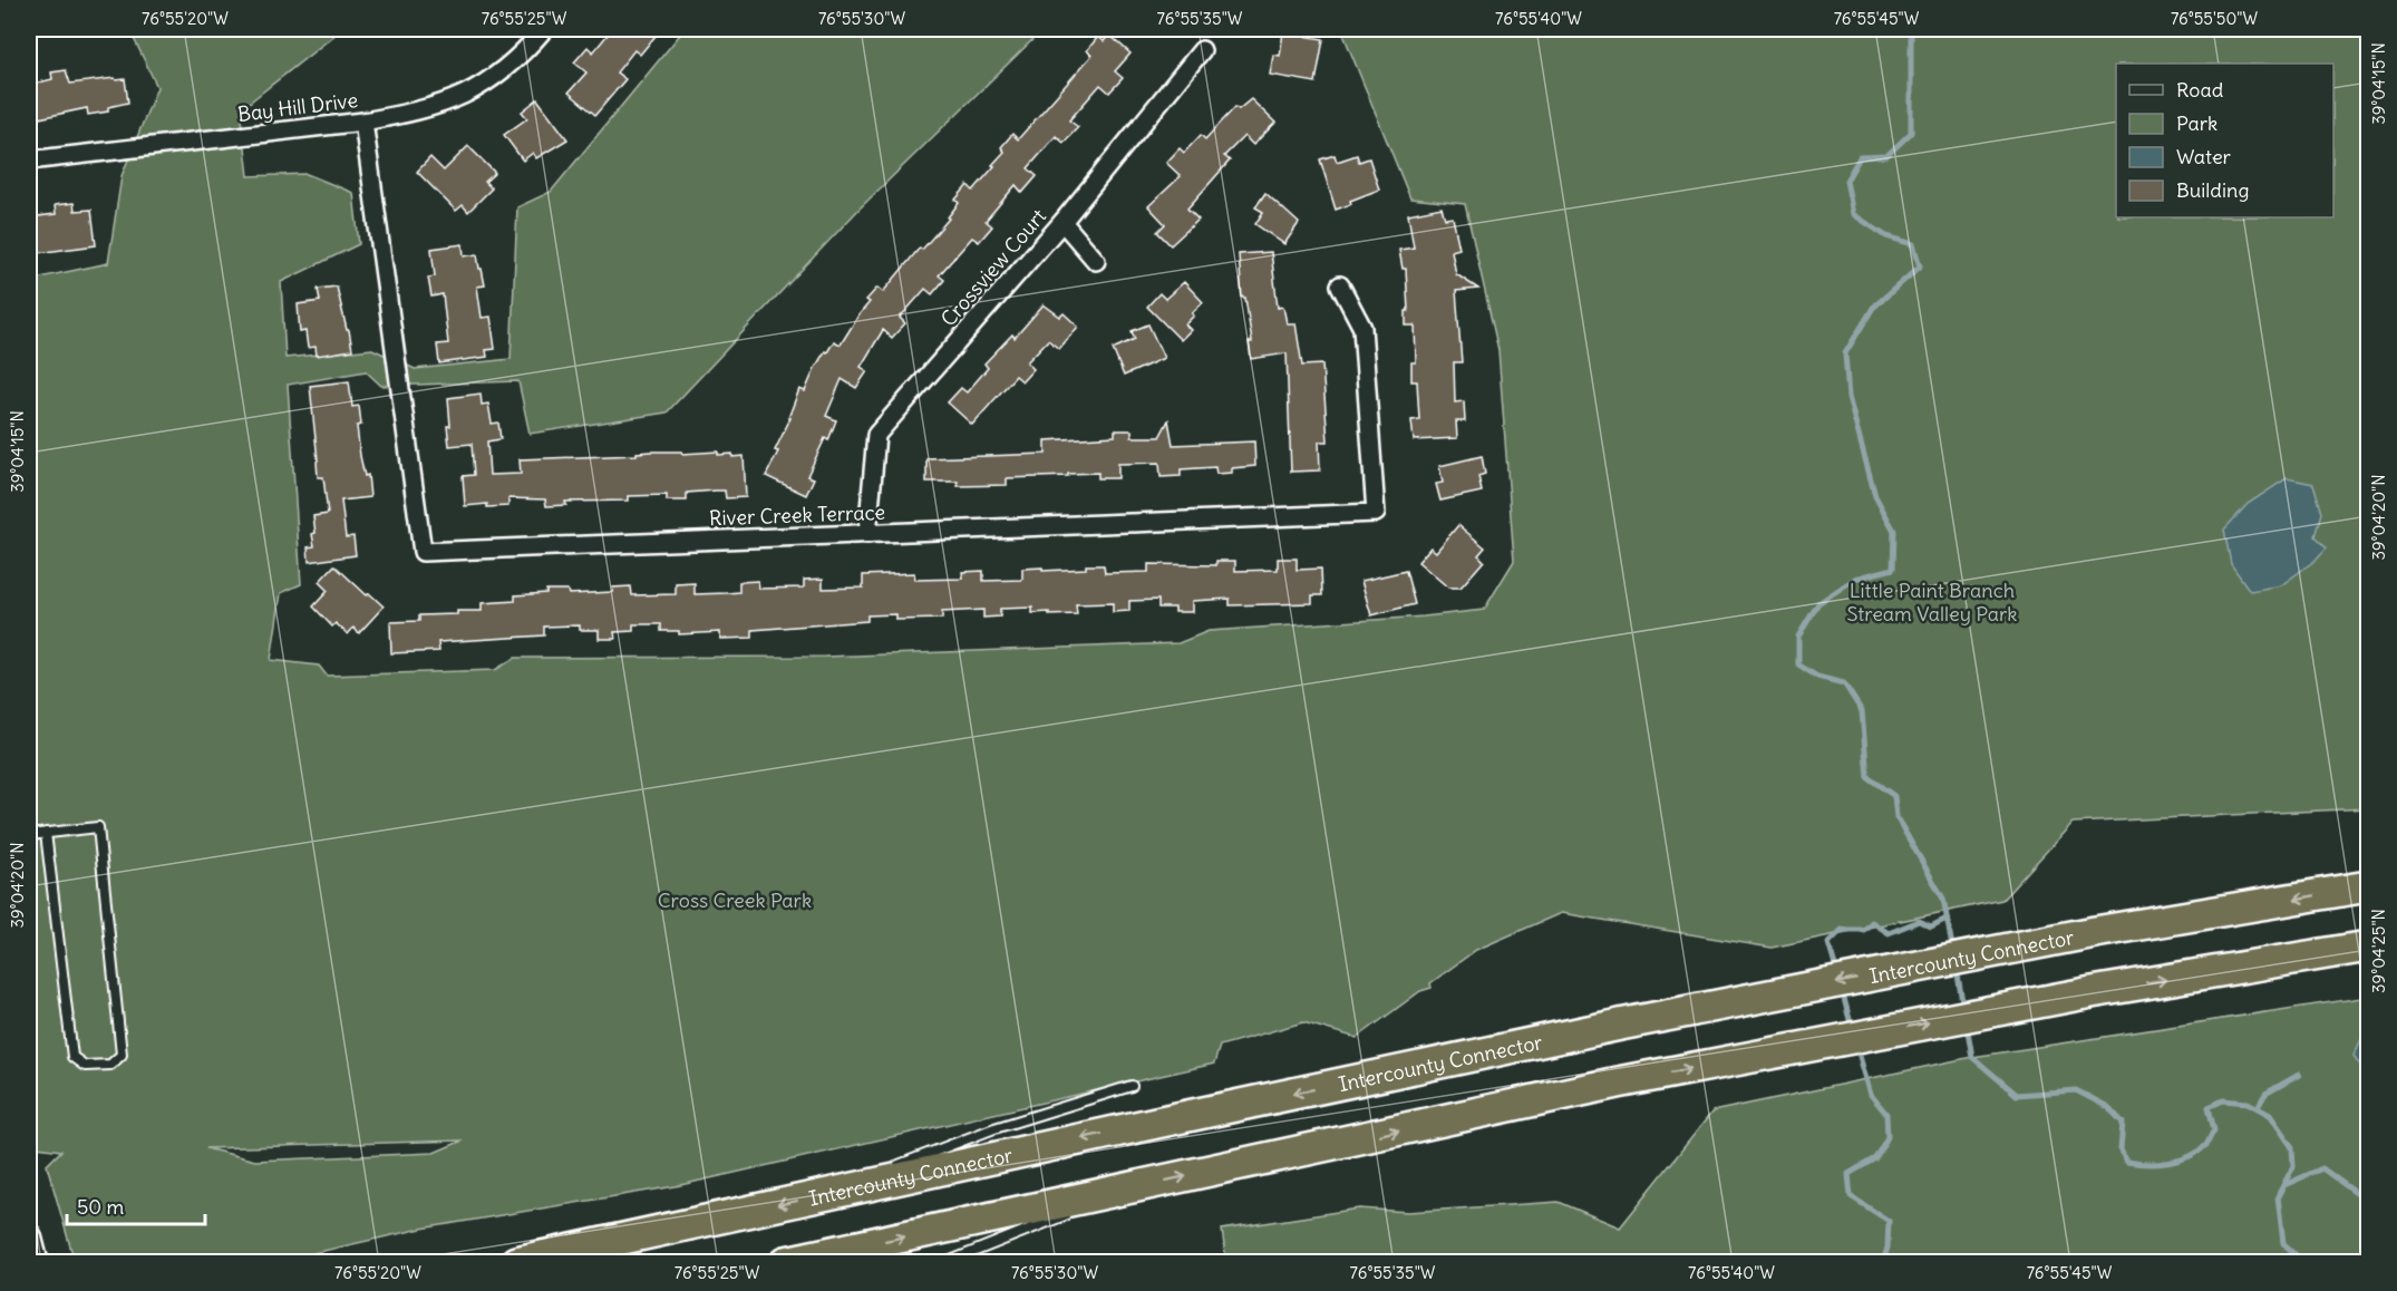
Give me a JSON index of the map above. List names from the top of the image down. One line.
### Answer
{"streets":{"highway":["Intercounty Connector"],"street":["Bay Hill Drive","Crossview Court","River Creek Terrace"]},"crossings":[["Bay Hill Drive","River Creek Terrace"],["Crossview Court","River Creek Terrace"]],"parks":["Little Paint Branch Stream Valley Park","Cross Creek Park"],"legend":["Road","Park","Water","Building"],"scale_bar":"50 m","coordinates":["76°55'20\"W","76°55'25\"W","76°55'30\"W","76°55'35\"W","76°55'40\"W","76°55'45\"W","76°55'50\"W","39°04'15\"N","39°04'20\"N","39°04'25\"N"]}
